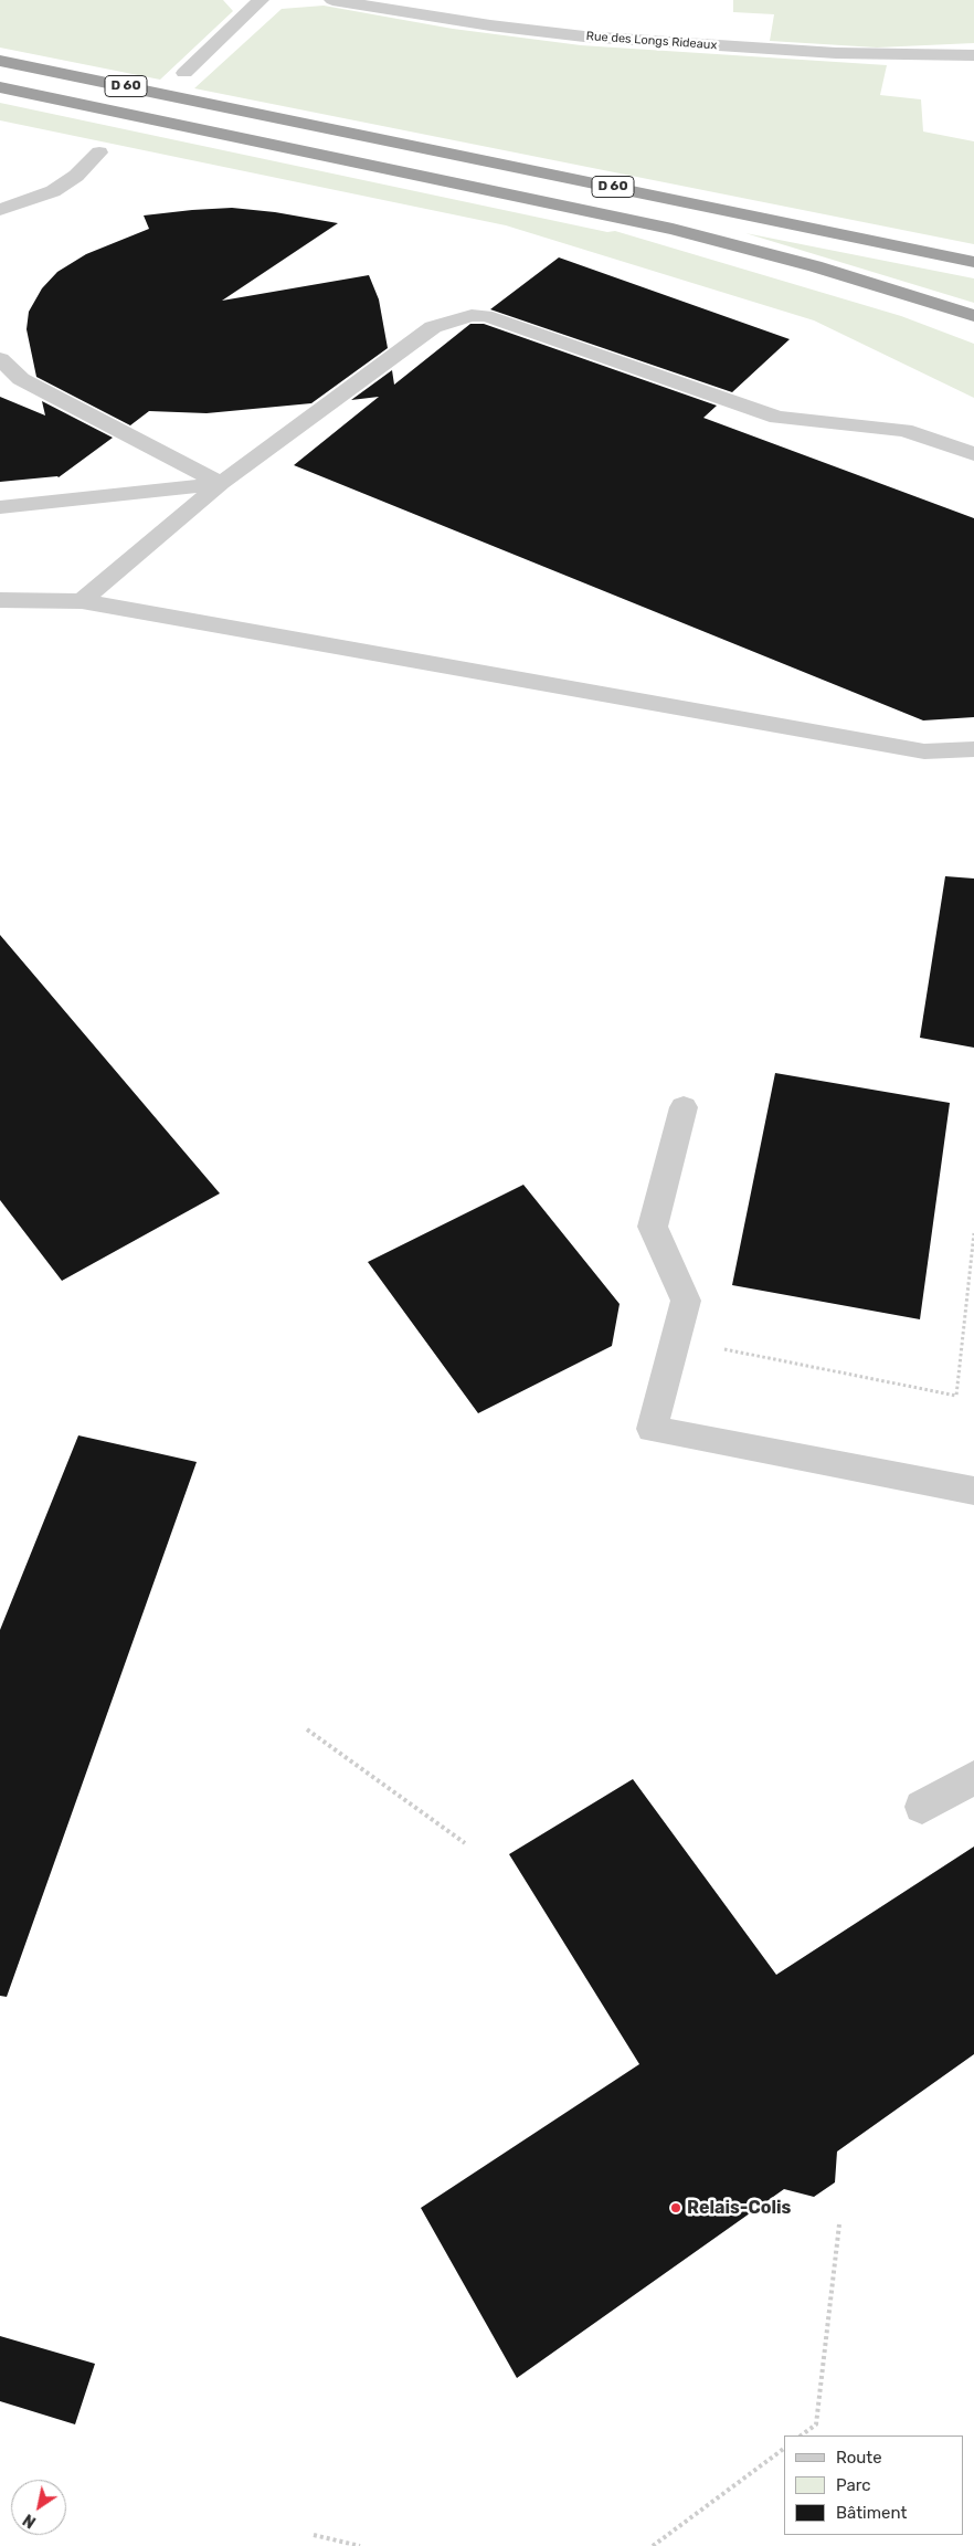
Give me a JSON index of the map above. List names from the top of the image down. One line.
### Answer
{"streets":{"highway":["D 60"],"street":["Rue des Longs Rideaux"]},"places":["Relais-Colis"],"legend":["Route","Parc","Bâtiment"],"north":"bottom left"}
